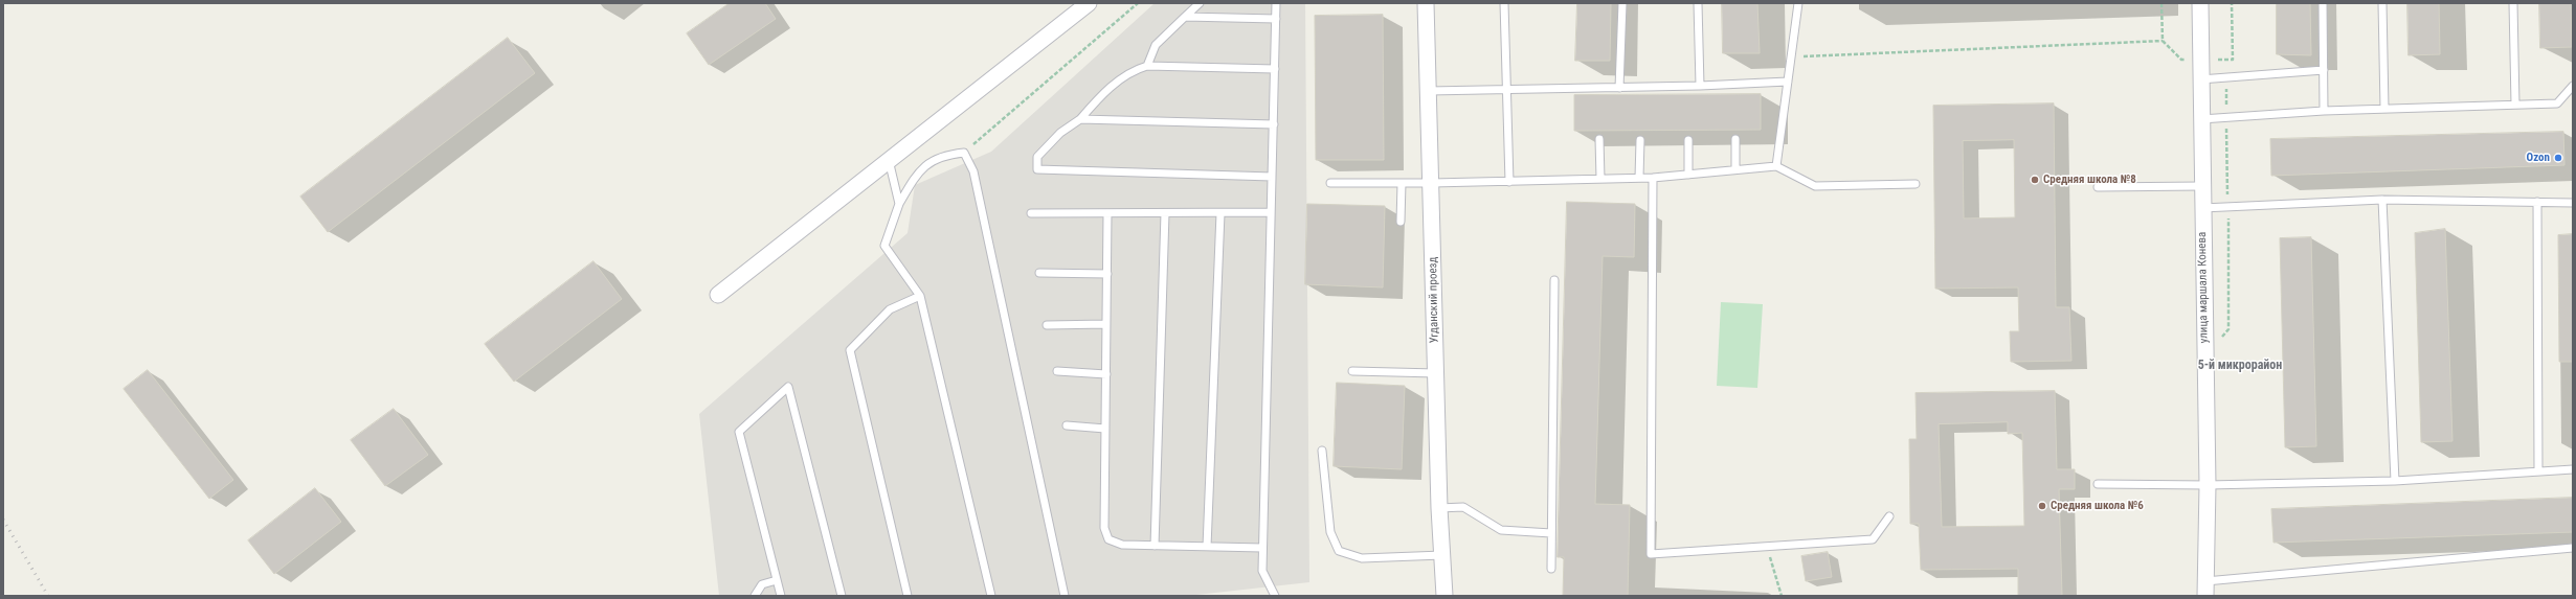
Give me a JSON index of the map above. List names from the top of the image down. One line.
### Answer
{"streets":{"street":["улица маршала Конева","Угданский проезд"]},"districts":["5-й микрорайон"],"places":["Ozon","Средняя школа №8","Средняя школа №6"]}
